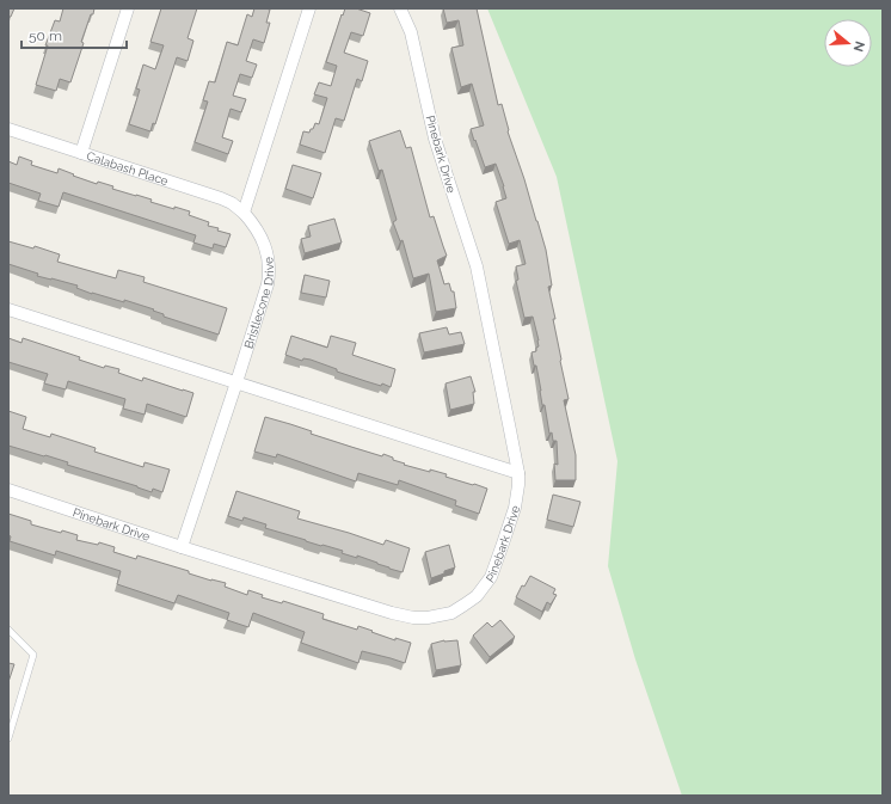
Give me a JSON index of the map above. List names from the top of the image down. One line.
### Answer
{"streets":{"street":["Pinebark Drive","Calabash Place","Bristlecone Drive"]},"crossings":[["Pinebark Drive","Bristlecone Drive"],["Calabash Place","Bristlecone Drive"]],"scale_bar":"50 m","north":"right"}
